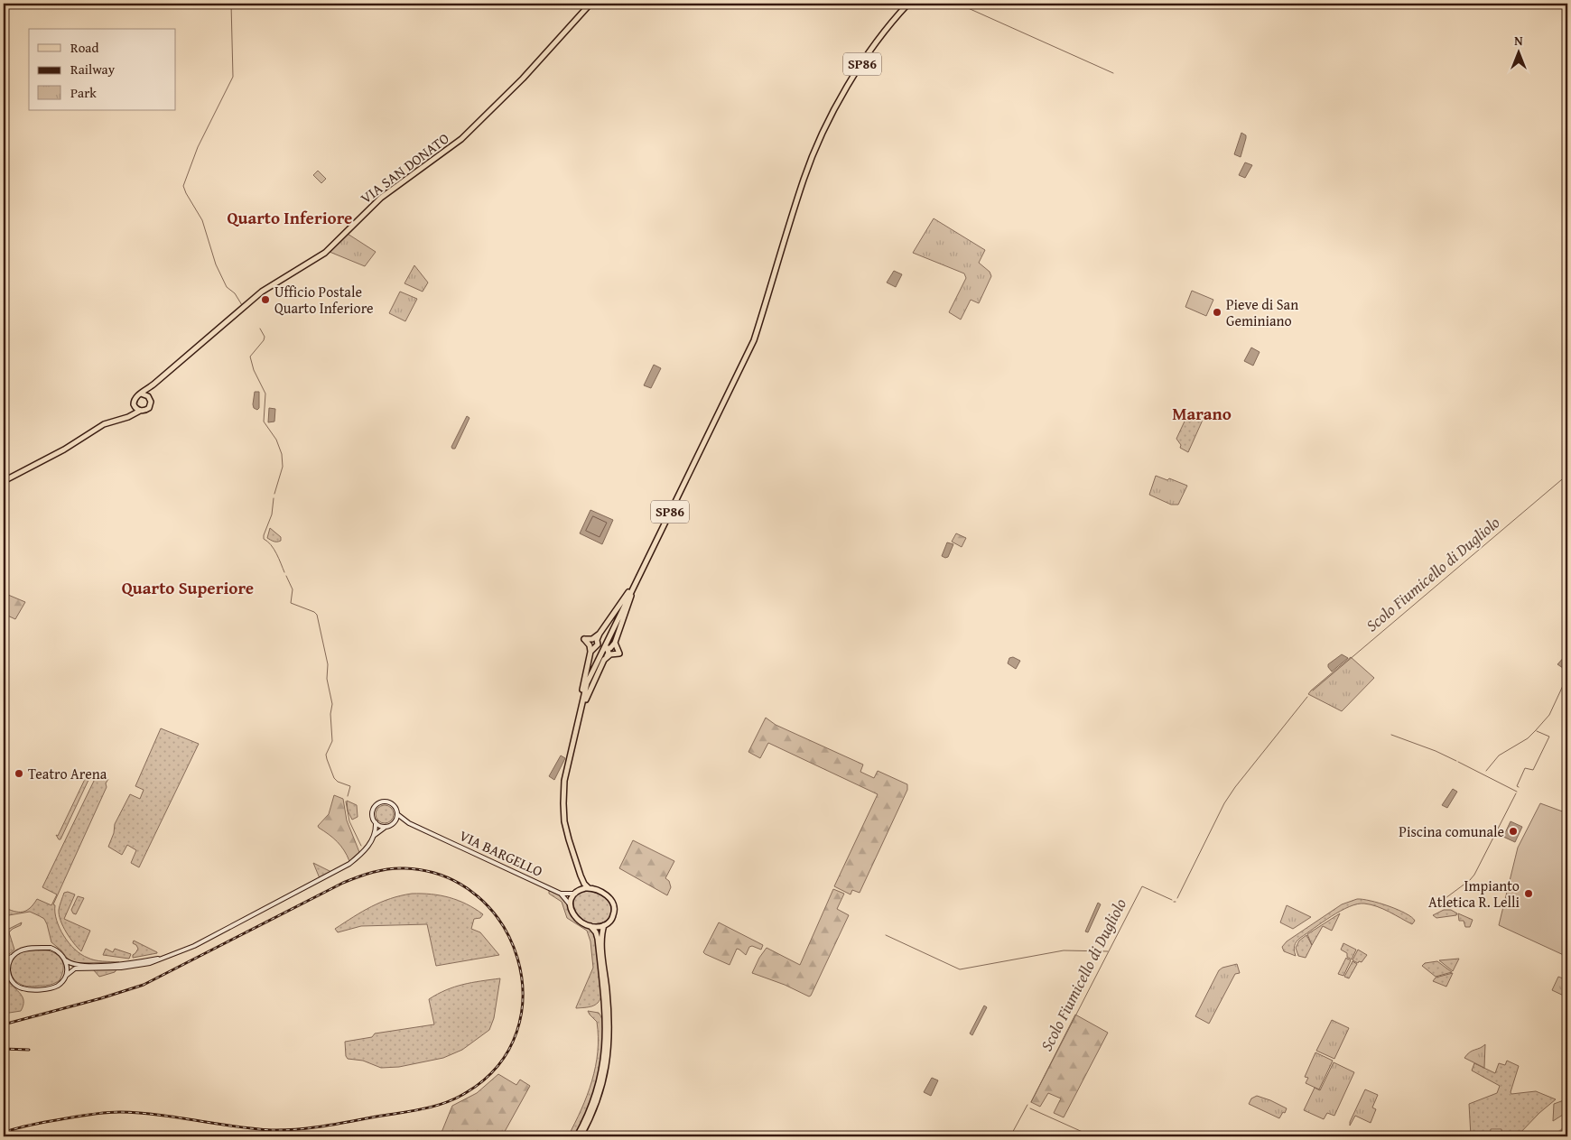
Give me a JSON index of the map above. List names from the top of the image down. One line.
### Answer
{"streets":{"main road":["SP86","VIA SAN DONATO","VIA BARGELLO"]},"crossings":[["SP86","VIA BARGELLO"]],"districts":["Quarto Inferiore","Marano","Quarto Superiore"],"water":["Scolo Fiumicello di Dugliolo"],"places":["Ufficio Postale Quarto Inferiore","Pieve di San Geminiano","Teatro Arena","Piscina comunale","Impianto Atletica R. Lelli"],"legend":["Road","Railway","Park"],"north":"top"}
